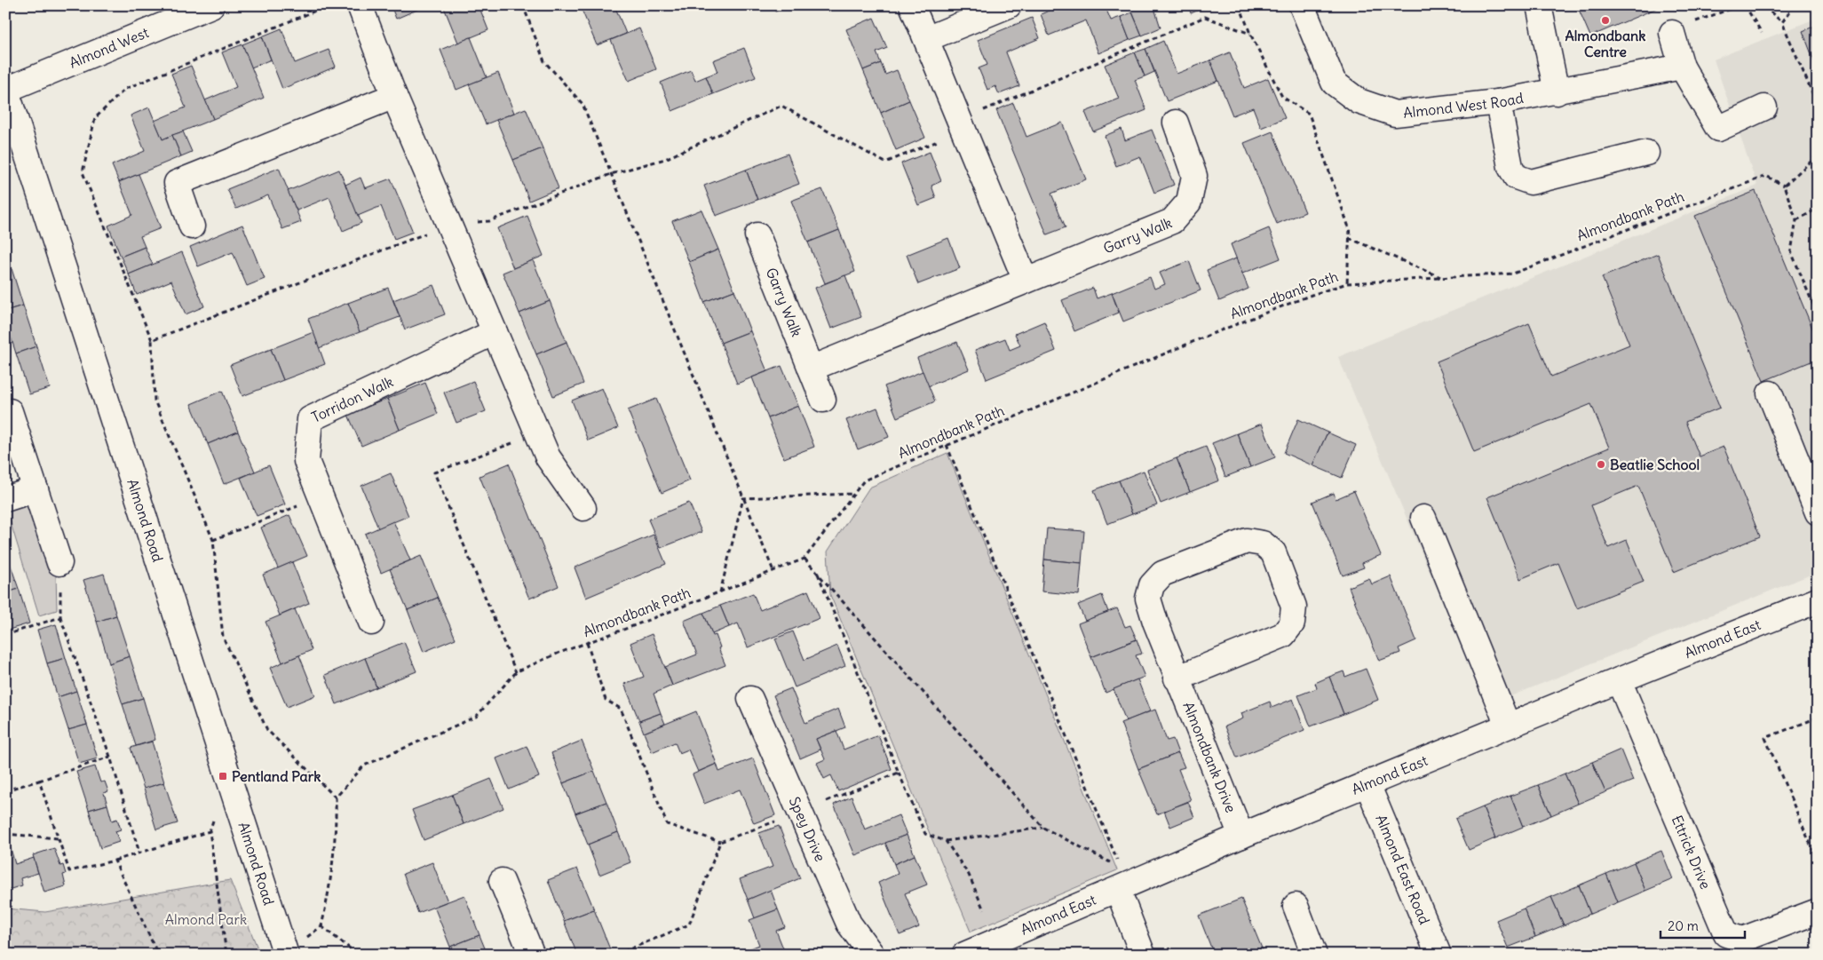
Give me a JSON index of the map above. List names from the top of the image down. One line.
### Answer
{"streets":{"street":["Almond West","Almond West Road","Garry Walk","Torridon Walk","Almond Road","Almond East","Almondbank Drive","Spey Drive","Ettrick Drive","Almond East Road"],"path":["Almondbank Path"]},"crossings":[["Almond West","Almond Road"],["Almond East","Almondbank Drive"],["Almond East","Ettrick Drive"],["Almond East","Almond East Road"]],"parks":["Almond Park"],"places":{"other":["Almondbank Centre","Beatlie School"],"transit":["Pentland Park"]},"scale_bar":"20 m"}
